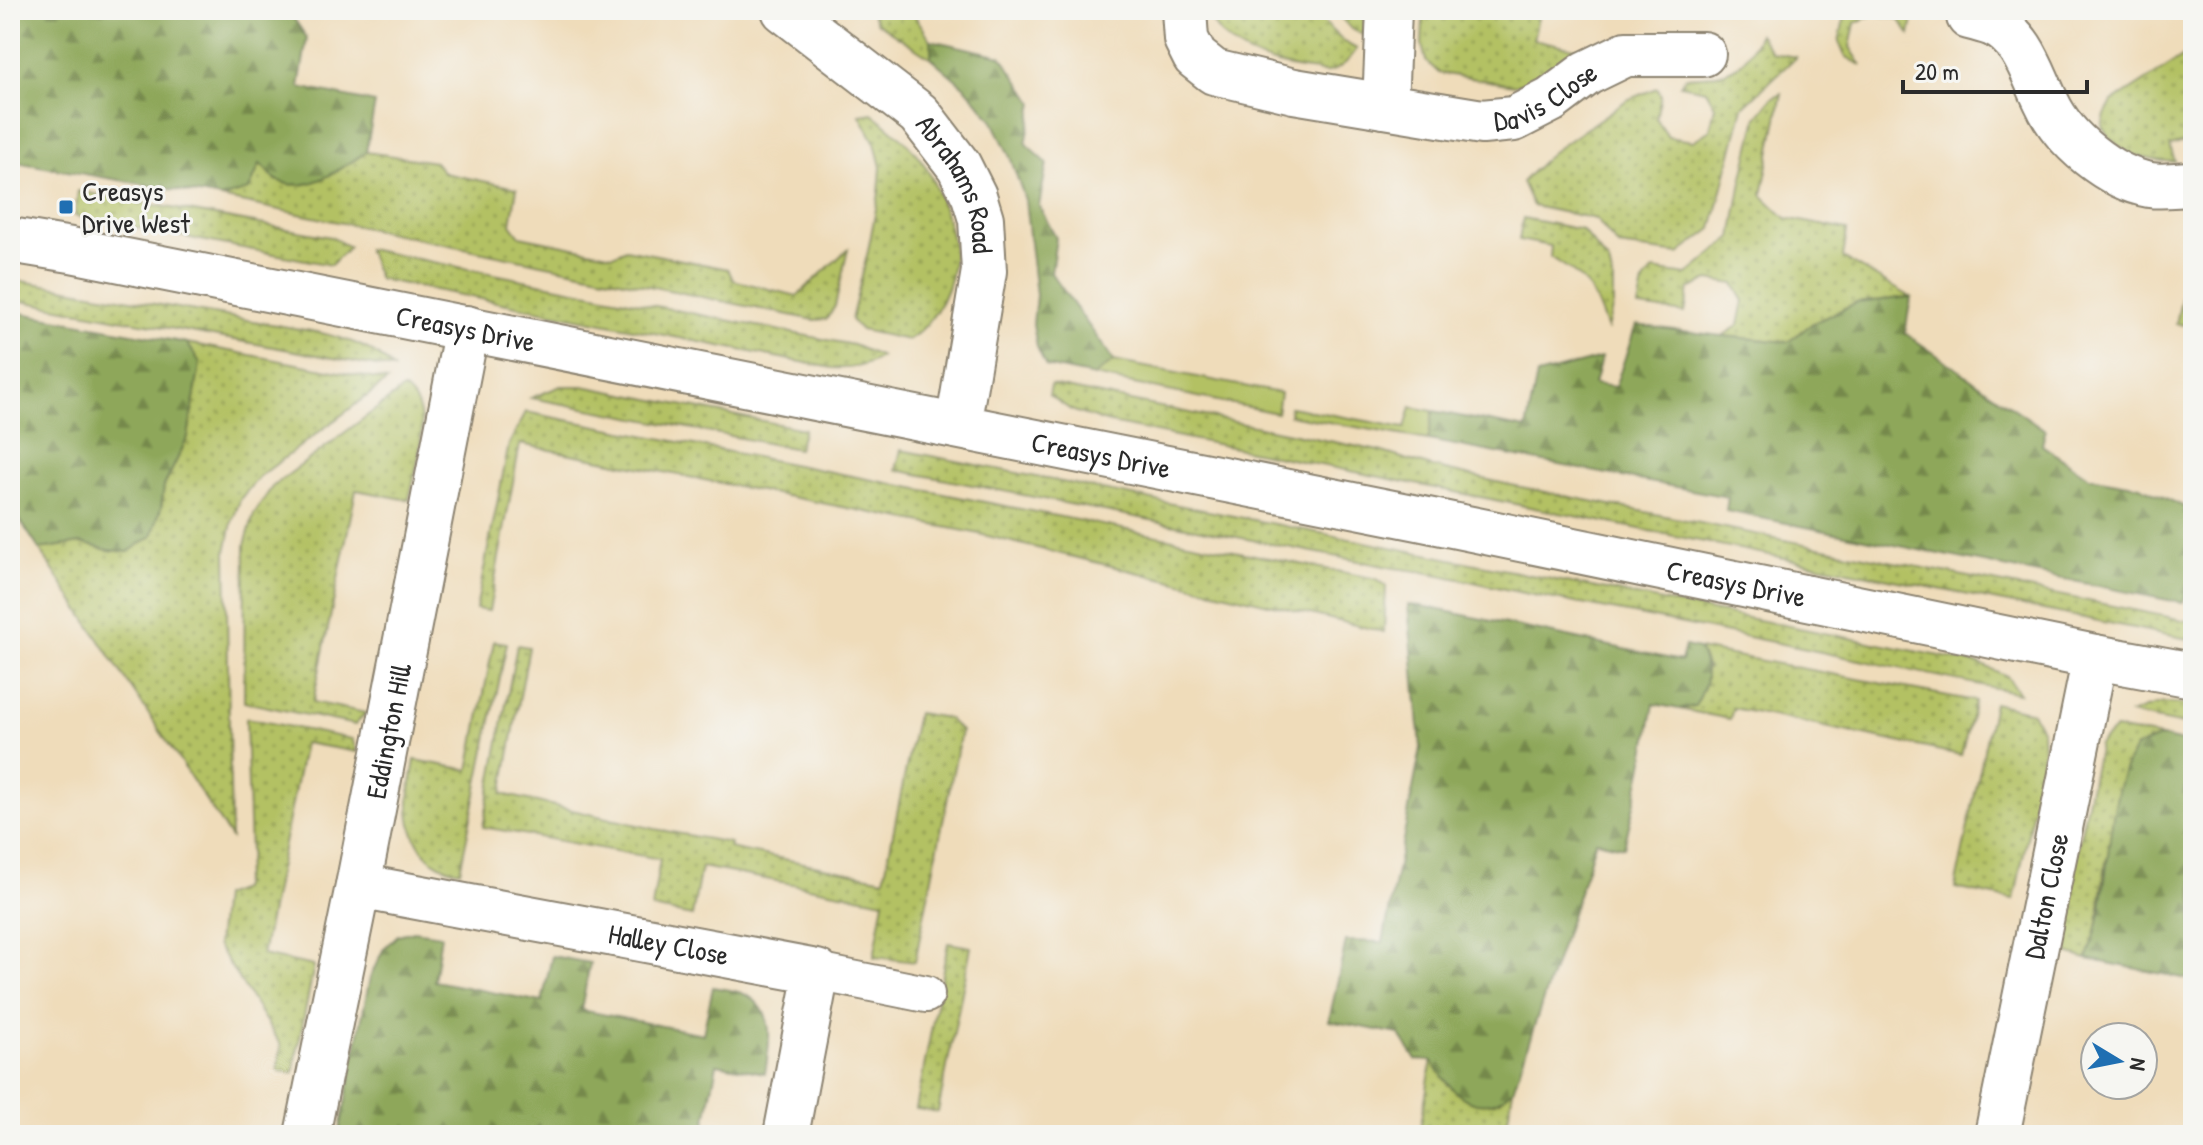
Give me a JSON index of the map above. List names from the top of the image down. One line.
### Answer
{"streets":{"street":["Davis Close","Abrahams Road","Creasys Drive","Eddington Hill","Dalton Close","Halley Close"]},"crossings":[["Abrahams Road","Creasys Drive"],["Creasys Drive","Eddington Hill"],["Creasys Drive","Dalton Close"],["Eddington Hill","Halley Close"]],"places":{"transit":["Creasys Drive West"]},"scale_bar":"20 m","north":"right"}
